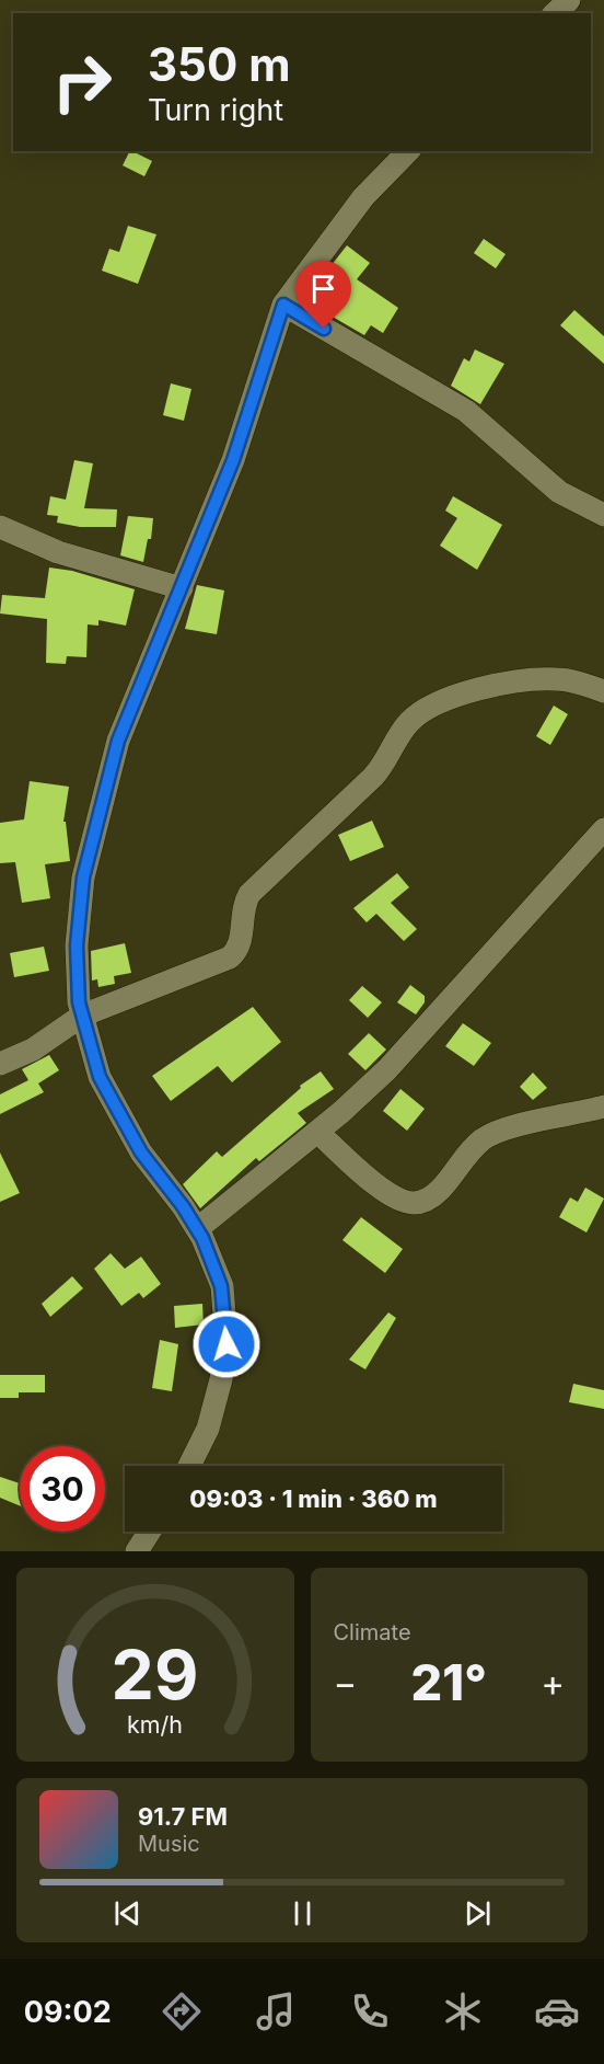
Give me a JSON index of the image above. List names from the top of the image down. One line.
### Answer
{"page":{"turn":["350 m","Turn right"],"limit":"30","trip":"09:03 · 1 min · 360 m","tile":"Climate","heat":["−","21°","+"],"song":["91.7 FM","Music"],"tabs":"09:02","gauge":["29","km/h"]}}
